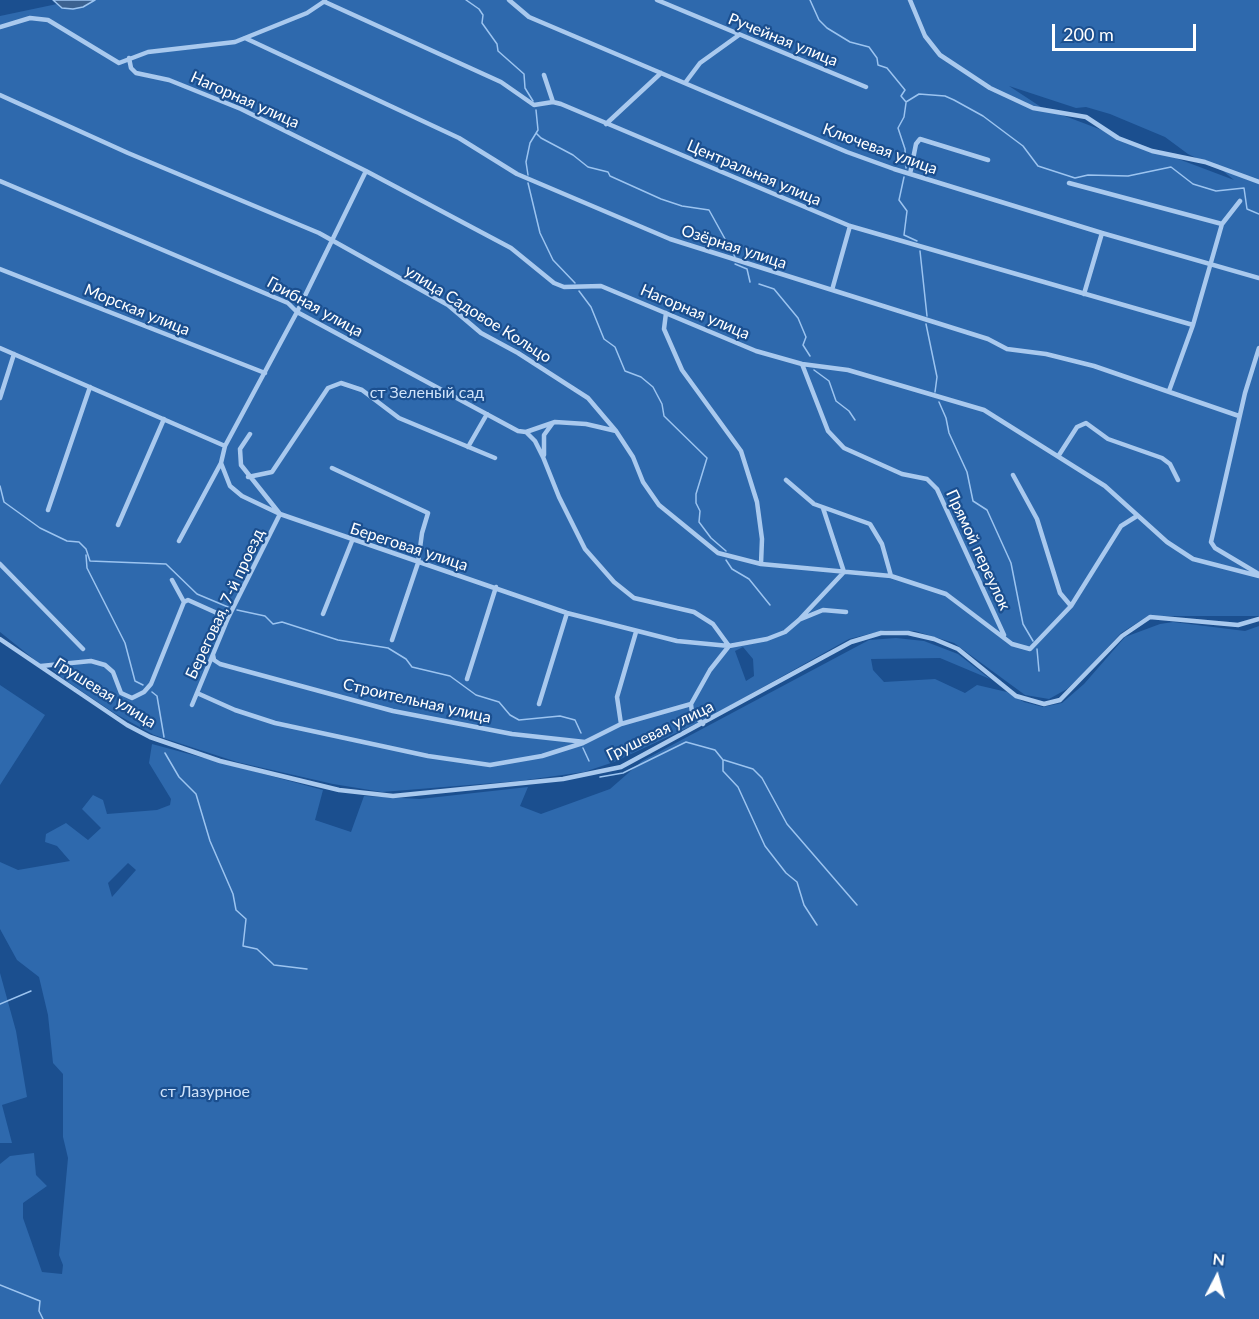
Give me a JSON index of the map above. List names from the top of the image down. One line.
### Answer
{"streets":{"street":["Ручейная улица","Нагорная улица","Ключевая улица","Центральная улица","Озёрная улица","Грибная улица","Морская улица","улица Садовое Кольцо","Береговая улица","Прямой переулок","Береговая, 7-й проезд","Грушевая улица","Строительная улица"]},"crossings":[["Нагорная улица","Центральная улица"],["Нагорная улица","Озёрная улица"],["Нагорная улица","улица Садовое Кольцо"],["Нагорная улица","Прямой переулок"],["улица Садовое Кольцо","Береговая улица"],["улица Садовое Кольцо","Прямой переулок"],["Береговая улица","Береговая, 7-й проезд"],["Береговая, 7-й проезд","Строительная улица"]],"parks":["ст Зеленый сад","ст Лазурное"],"scale_bar":"200 m","north":"top"}
